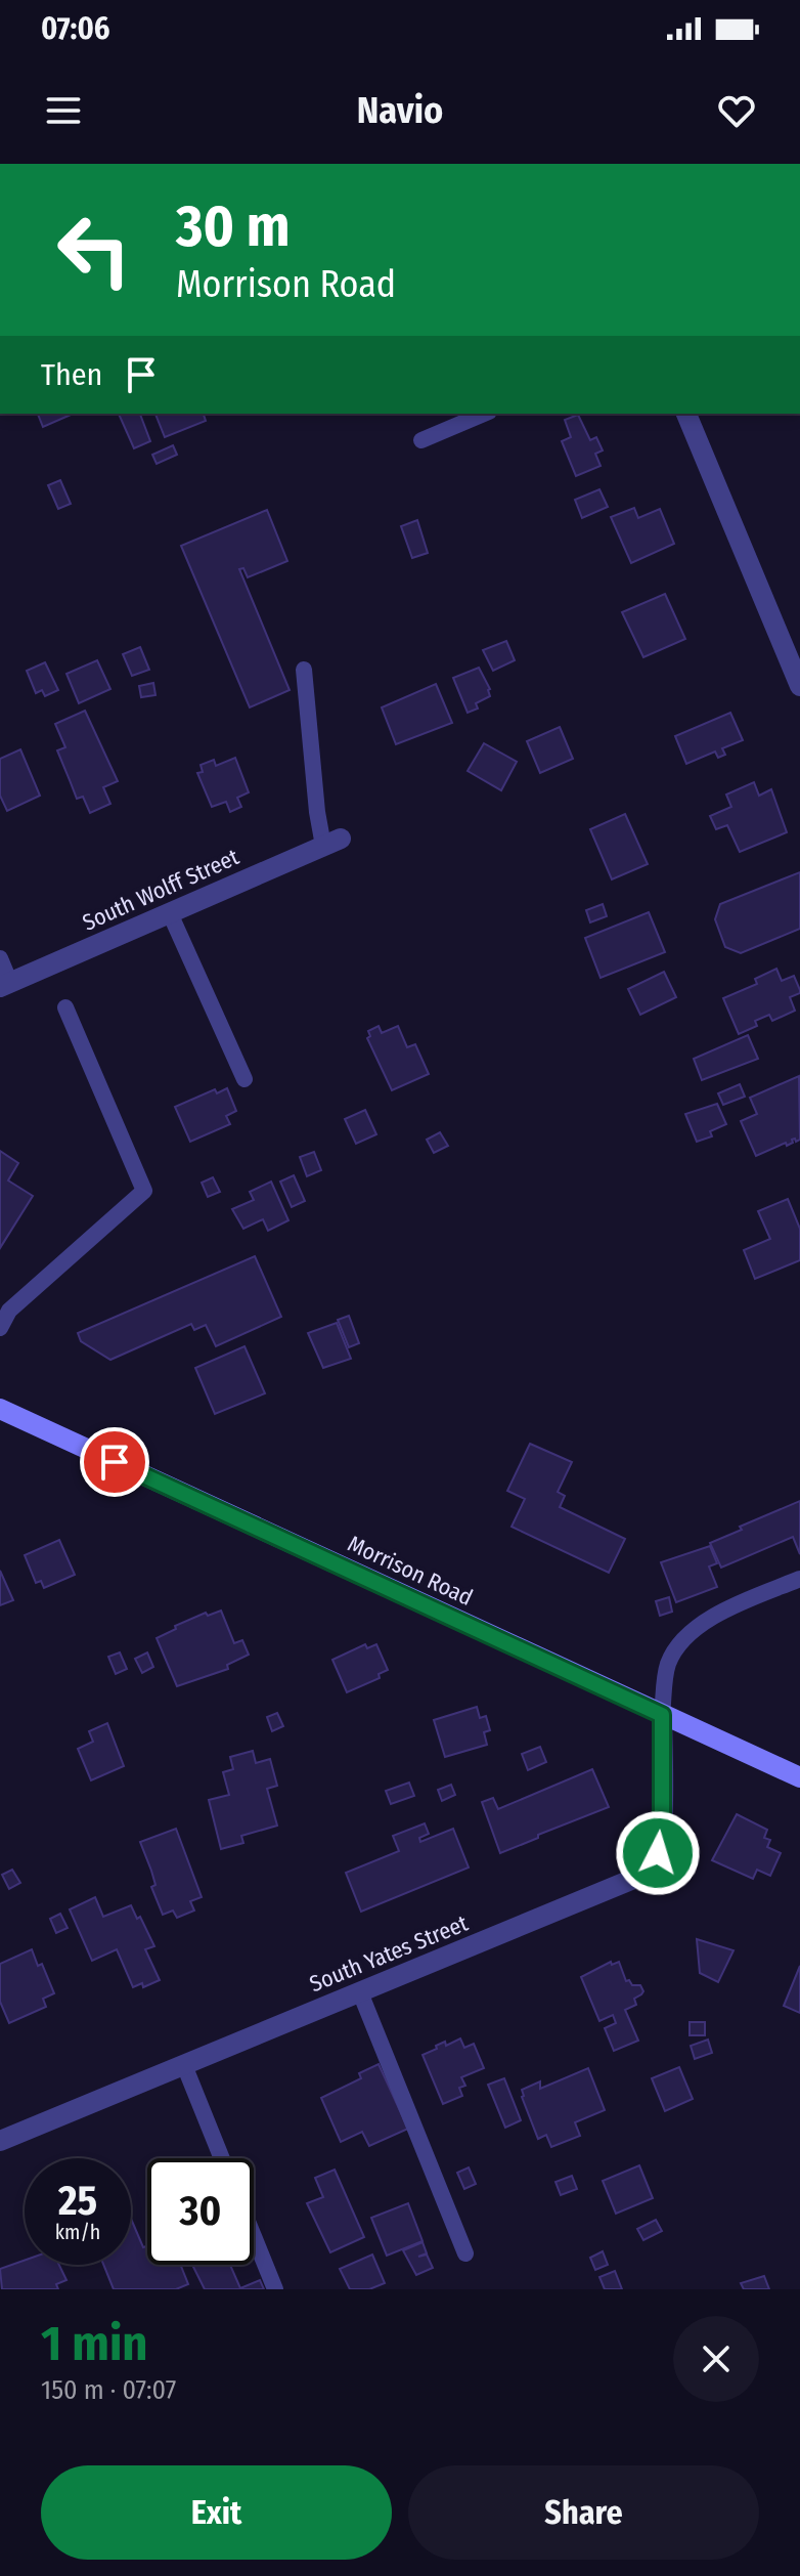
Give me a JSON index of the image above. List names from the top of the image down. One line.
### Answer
{"streets":{"main road":["Morrison Road"],"street":["South Wolff Street","South Yates Street"]},"crossings":[["Morrison Road","South Yates Street"]],"page":{"status":"07:06","header":"Navio","turn":["30 m","Morrison Road"],"then":"Then","speed":"25 km/h","limit":"30","heading":["1 min","150 m · 07:07"],"buttons":["Exit","Share"]}}
